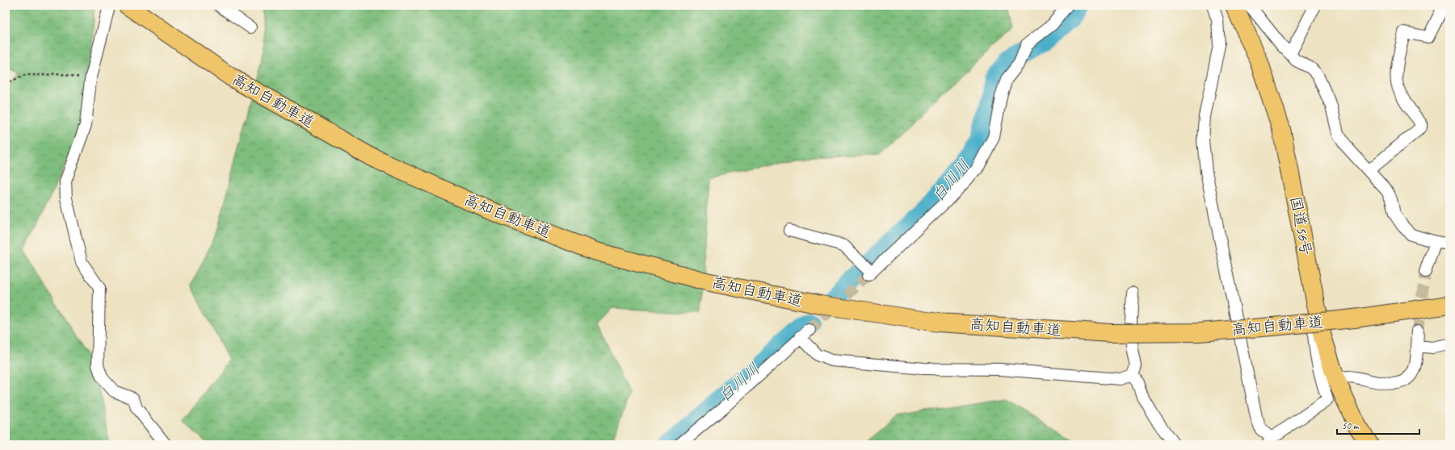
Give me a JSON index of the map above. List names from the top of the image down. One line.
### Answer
{"streets":{"highway":["高知自動車道","国道56号"]},"water":["白川川"],"scale_bar":"50 m"}
